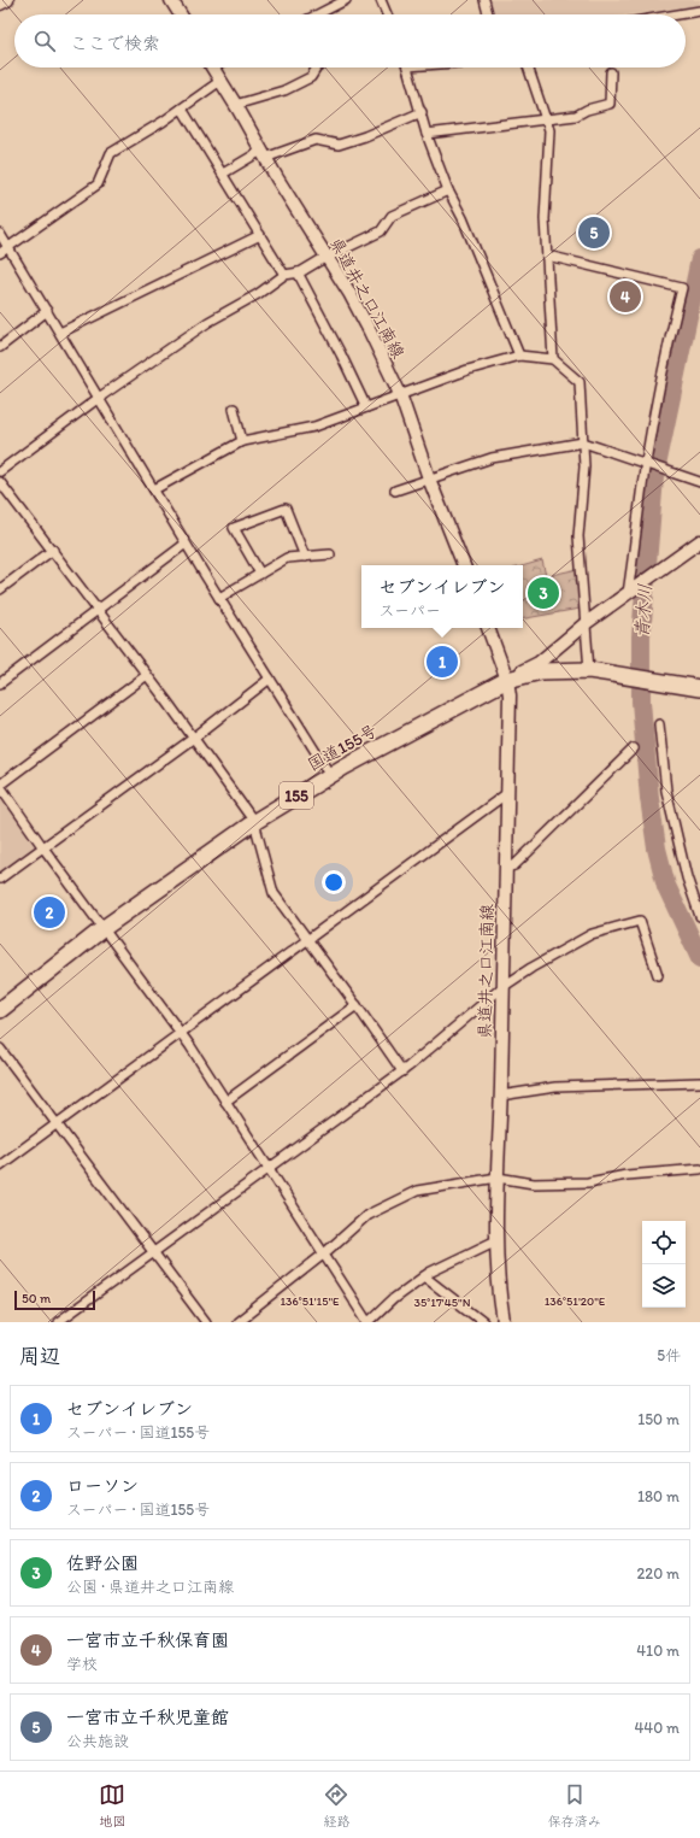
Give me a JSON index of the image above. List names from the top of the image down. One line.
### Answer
{"streets":{"highway":["国道155号","155"],"main road":["県道井之口江南線"]},"crossings":[["県道井之口江南線","国道155号"]],"water":["青木川"],"scale_bar":"50 m","page":{"search":"ここで検索","pins":["5","4","3","1","2"],"popup":["セブンイレブン","スーパー"],"scale":"50 m","heading":["周辺","5件"],"list":[{"mark":"1","name":"セブンイレブン","note":"スーパー · 国道155号","value":"150 m"},{"mark":"2","name":"ローソン","note":"スーパー · 国道155号","value":"180 m"},{"mark":"3","name":"佐野公園","note":"公園 · 県道井之口江南線","value":"220 m"},{"mark":"4","name":"一宮市立千秋保育園","note":"学校","value":"410 m"},{"mark":"5","name":"一宮市立千秋児童館","note":"公共施設","value":"440 m"}],"nav":["地図","経路","保存済み"]},"coordinates":["136°51'15\"E","136°51'20\"E","35°17'45\"N"]}
